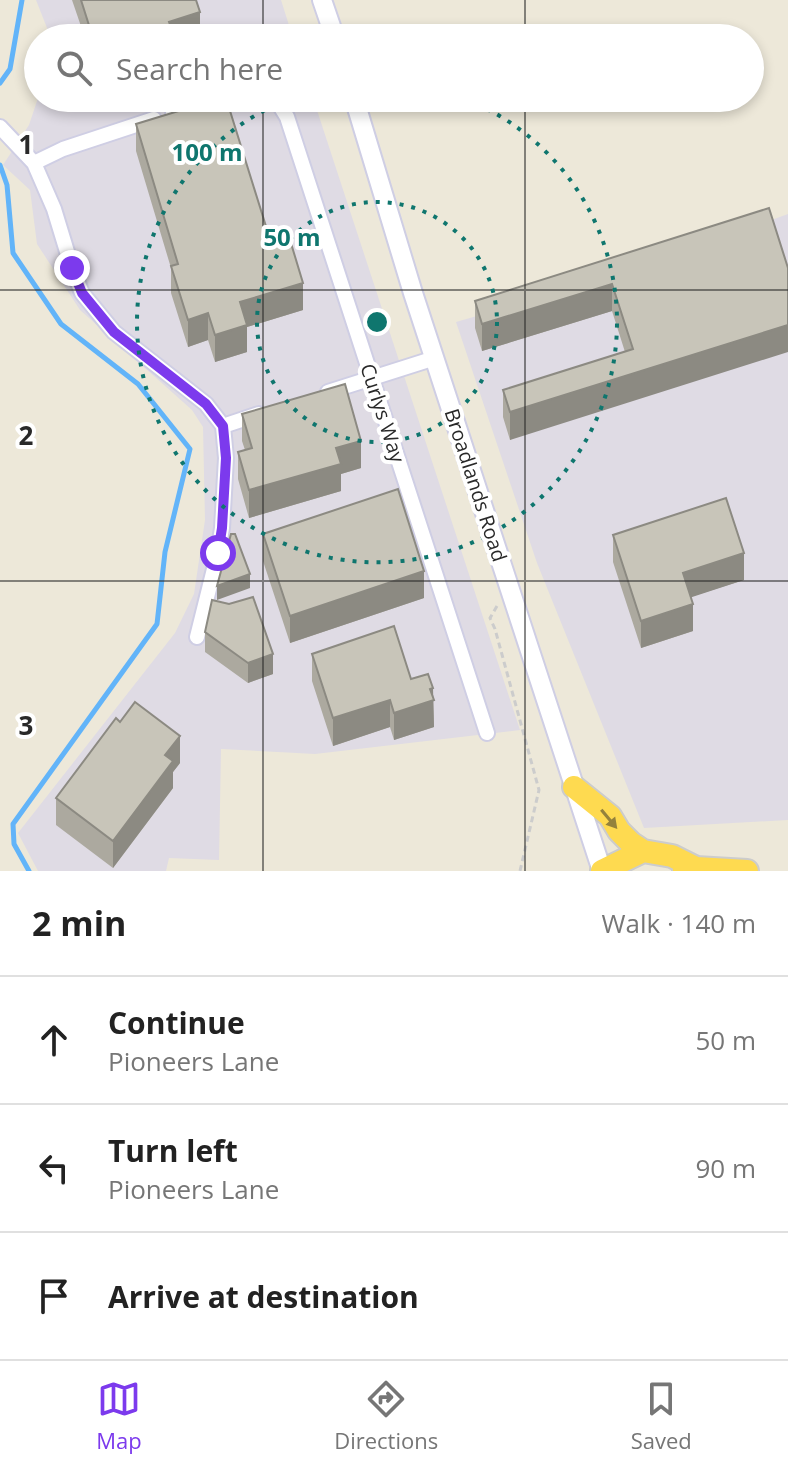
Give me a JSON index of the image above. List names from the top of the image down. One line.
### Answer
{"streets":{"main road":["Broadlands Road"],"street":["Curlys Way"]},"page":{"search":"Search here","heading":["2 min","Walk · 140 m"],"list":[["Continue","Pioneers Lane","50 m"],["Turn left","Pioneers Lane","90 m"],"Arrive at destination"],"nav":["Map","Directions","Saved"]},"grid":{"rows":["1","2","3"]},"rings":["100 m","50 m"]}
